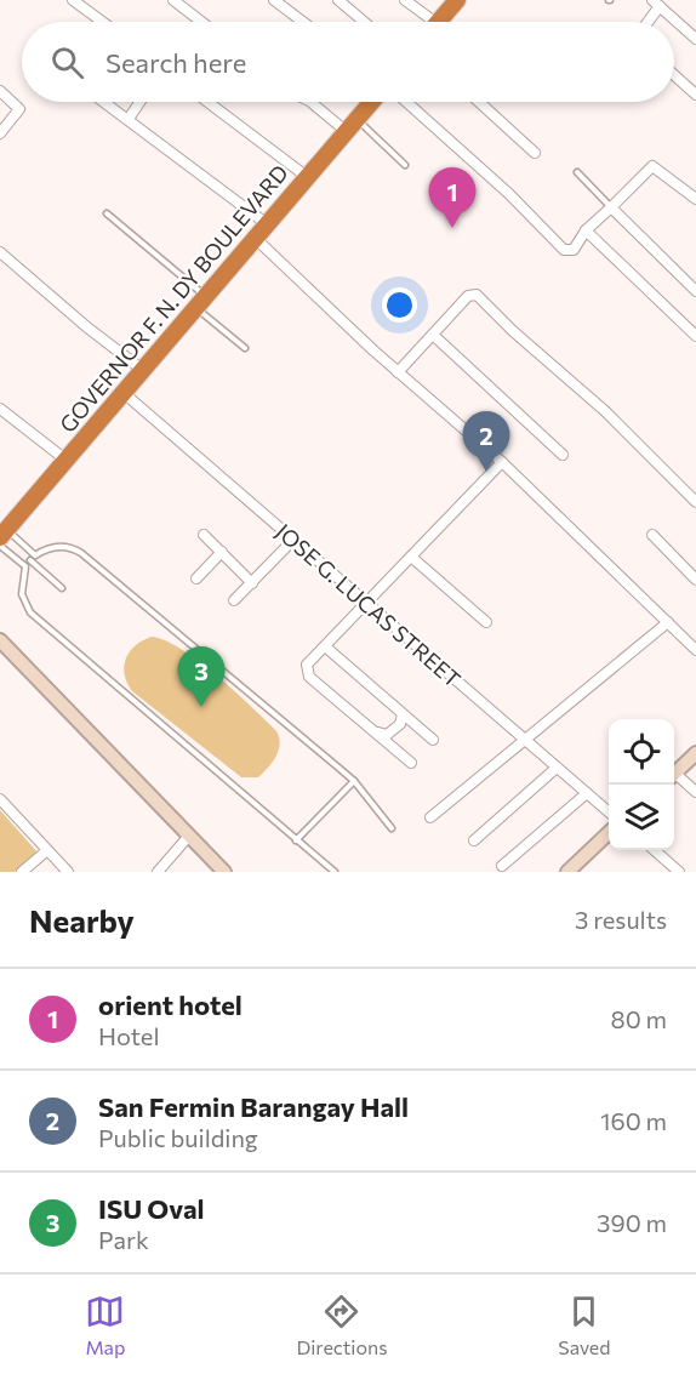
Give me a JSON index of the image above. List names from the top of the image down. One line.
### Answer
{"streets":{"highway":["GOVERNOR F. N. DY BOULEVARD"],"street":["JOSE G. LUCAS STREET"]},"crossings":[["GOVERNOR F. N. DY BOULEVARD","JOSE G. LUCAS STREET"]],"page":{"search":"Search here","pins":["1","2","3"],"heading":["Nearby","3 results"],"list":[{"mark":"1","name":"orient hotel","note":"Hotel","value":"80 m"},{"mark":"2","name":"San Fermin Barangay Hall","note":"Public building","value":"160 m"},{"mark":"3","name":"ISU Oval","note":"Park","value":"390 m"}],"nav":["Map","Directions","Saved"]}}
